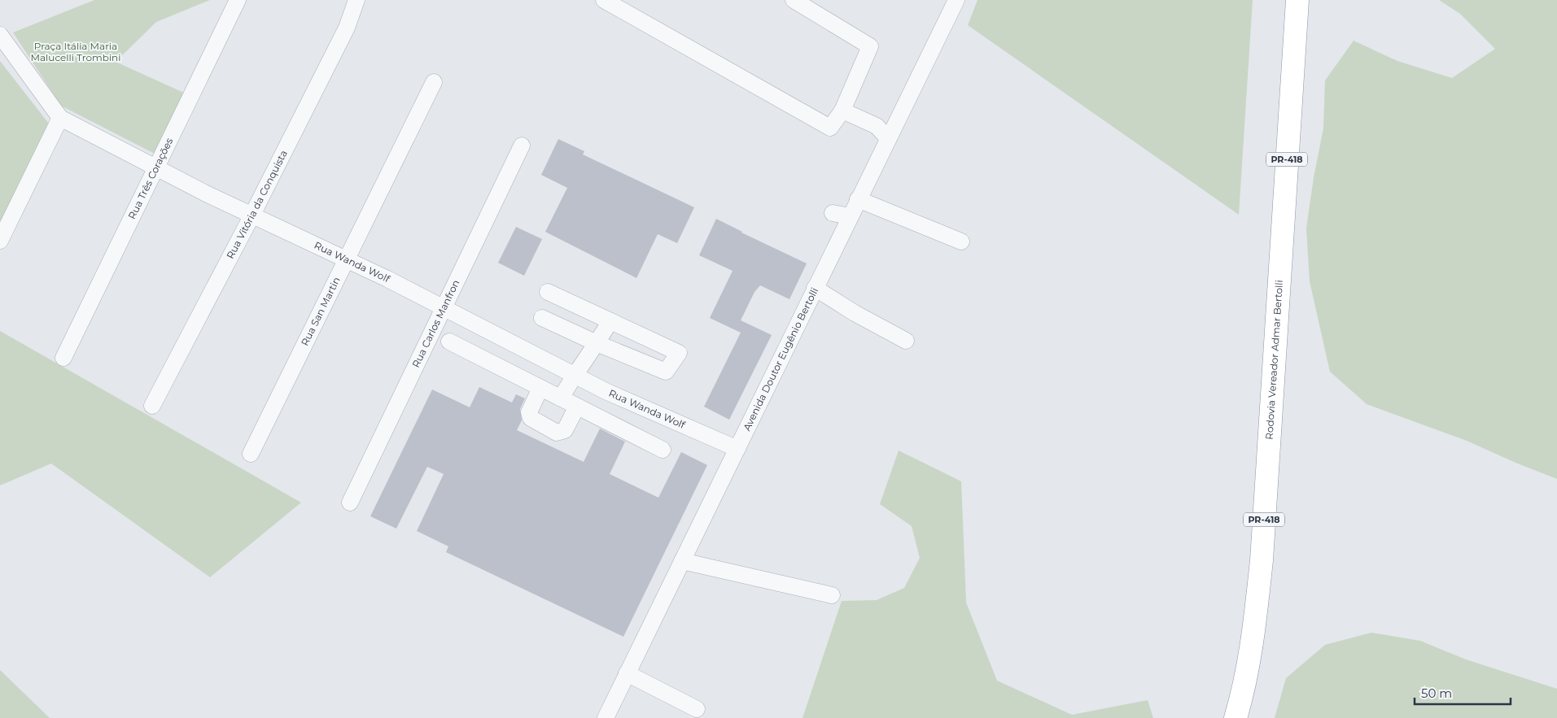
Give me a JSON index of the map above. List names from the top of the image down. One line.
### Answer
{"streets":{"highway":["PR-418","Rodovia Vereador Admar Bertolli"],"street":["Rua Três Corações","Rua Vitória da Conquista","Rua Wanda Wolf","Rua San Martin","Rua Carlos Manfron","Avenida Doutor Eugênio Bertolli"]},"crossings":[["Rua Três Corações","Rua Wanda Wolf"],["Rua Vitória da Conquista","Rua Wanda Wolf"],["Rua Wanda Wolf","Rua San Martin"],["Rua Wanda Wolf","Rua Carlos Manfron"],["Rua Wanda Wolf","Avenida Doutor Eugênio Bertolli"]],"parks":["Praça Itália Maria Malucelli Trombini"],"scale_bar":"50 m"}
